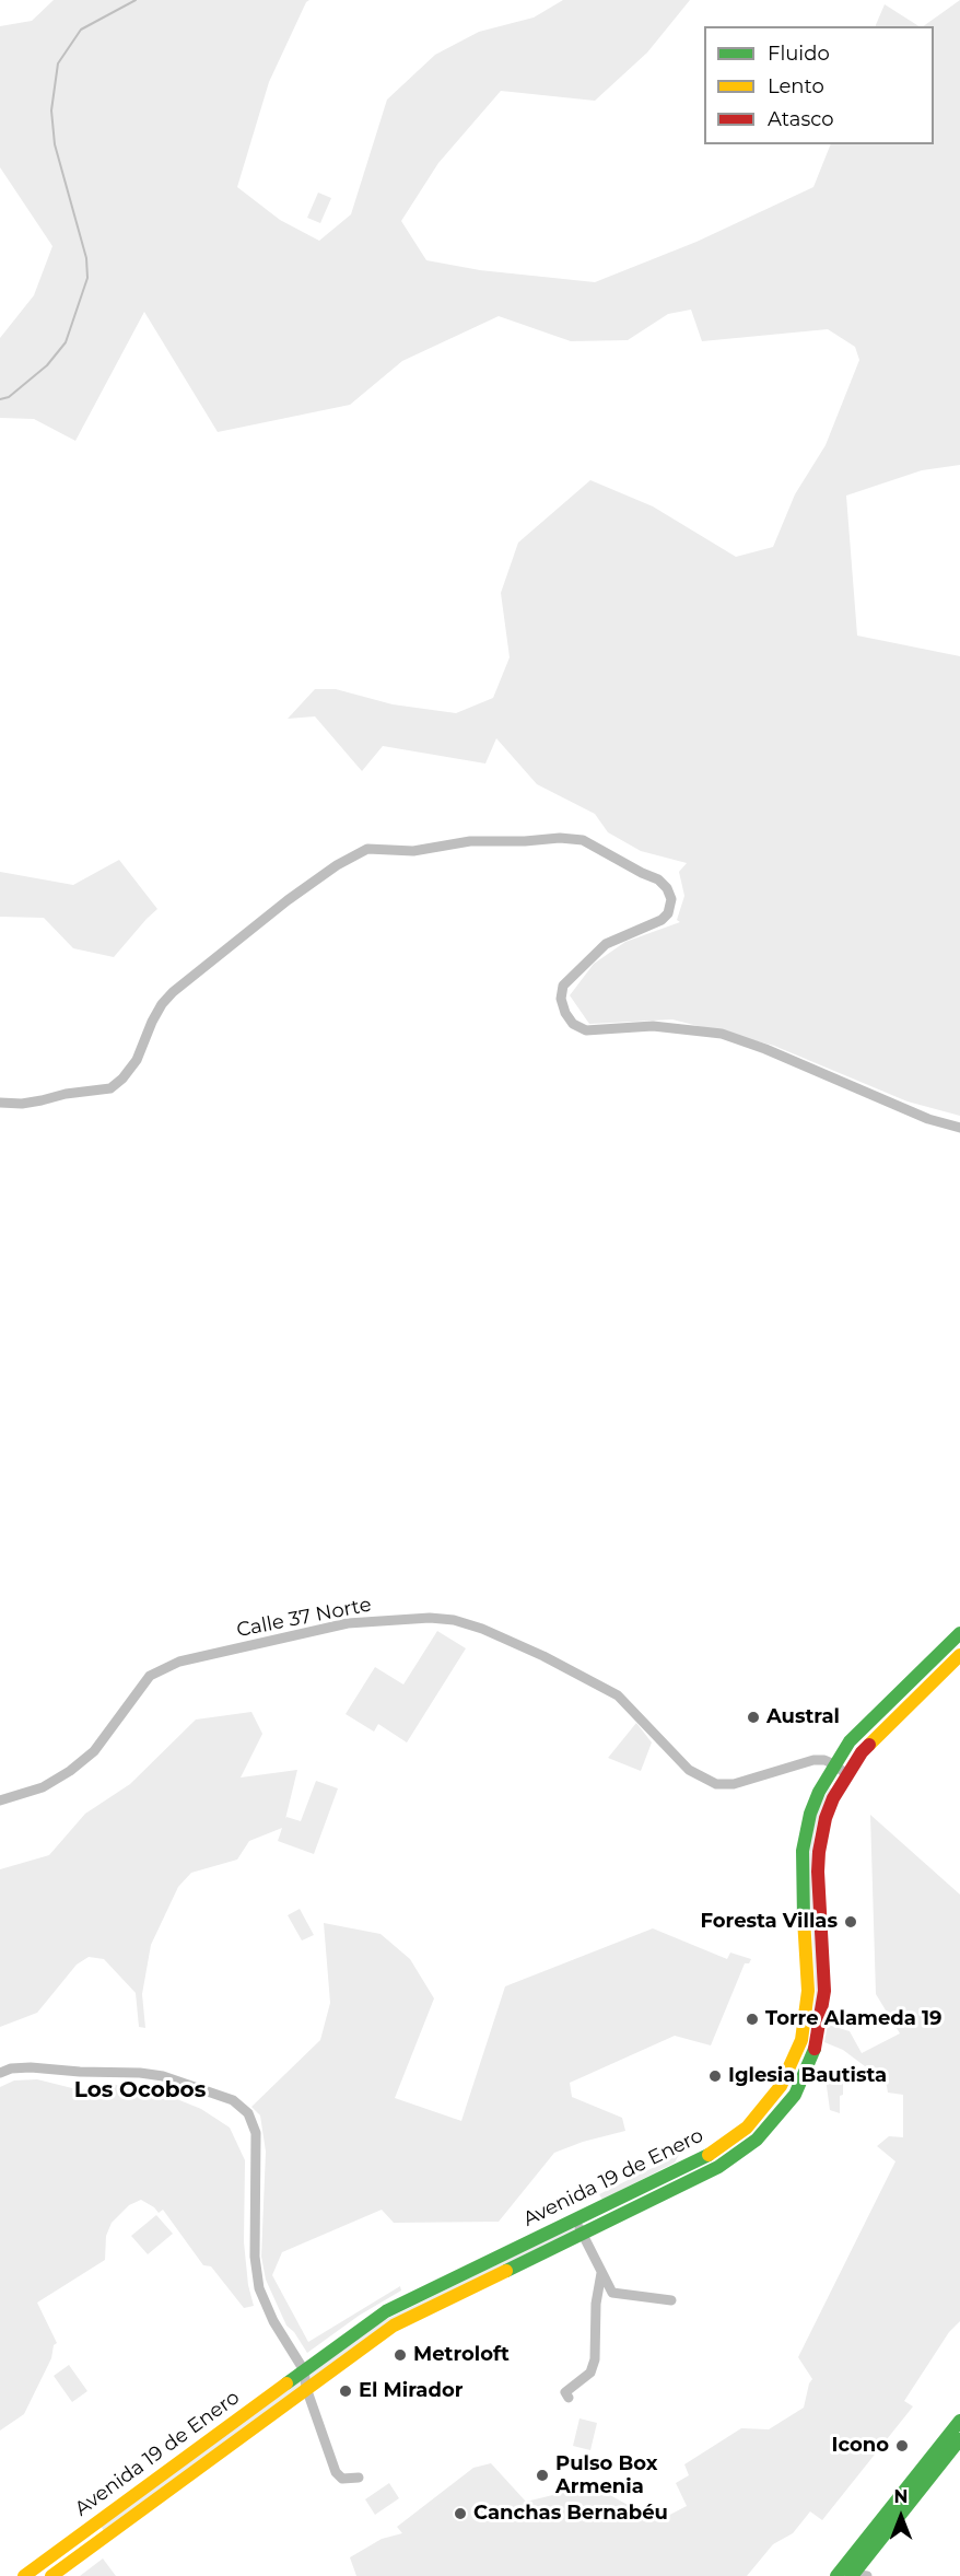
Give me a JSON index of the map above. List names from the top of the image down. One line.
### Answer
{"streets":{"main road":["Avenida 19 de Enero"],"street":["Calle 37 Norte"]},"crossings":[["Calle 37 Norte","Avenida 19 de Enero"]],"districts":["Los Ocobos"],"places":["Austral","Foresta Villas","Torre Alameda 19","Iglesia Bautista","Metroloft","El Mirador","Icono","Pulso Box Armenia","Canchas Bernabéu"],"legend":["Fluido","Lento","Atasco"],"north":"top"}
